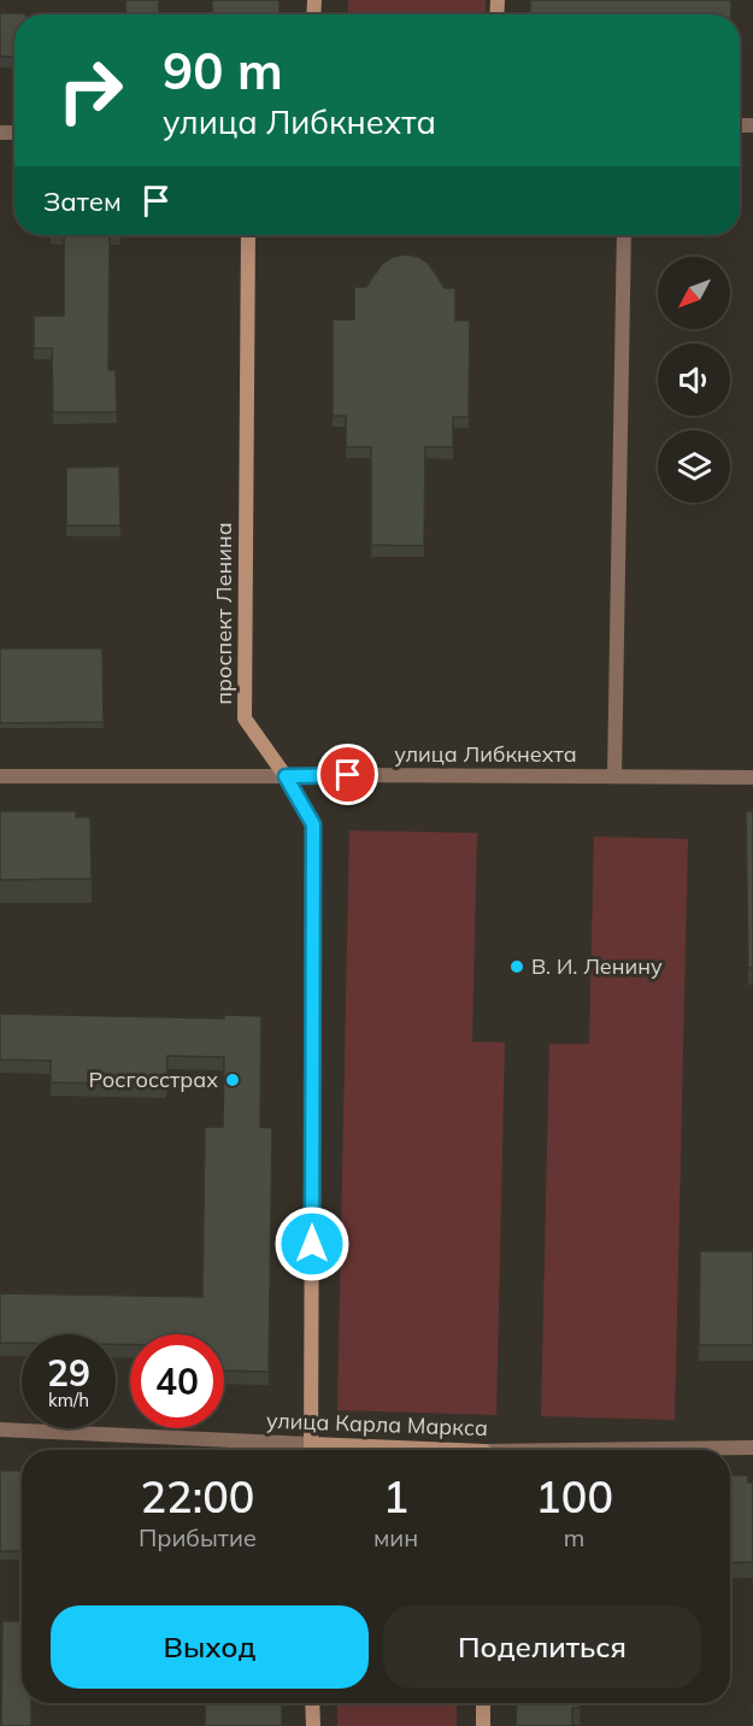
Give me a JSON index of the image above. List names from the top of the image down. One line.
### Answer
{"streets":{"street":["проспект Ленина","улица Либкнехта","улица Карла Маркса"]},"crossings":[["проспект Ленина","улица Либкнехта"]],"places":["В. И. Ленину","Росгосстрах"],"north":"bottom left","page":{"turn":["90 m","улица Либкнехта"],"then":"Затем","speed":"29 km/h","limit":"40","eta":["22:00","Прибытие","1","мин","100","m"],"buttons":["Выход","Поделиться"]}}
